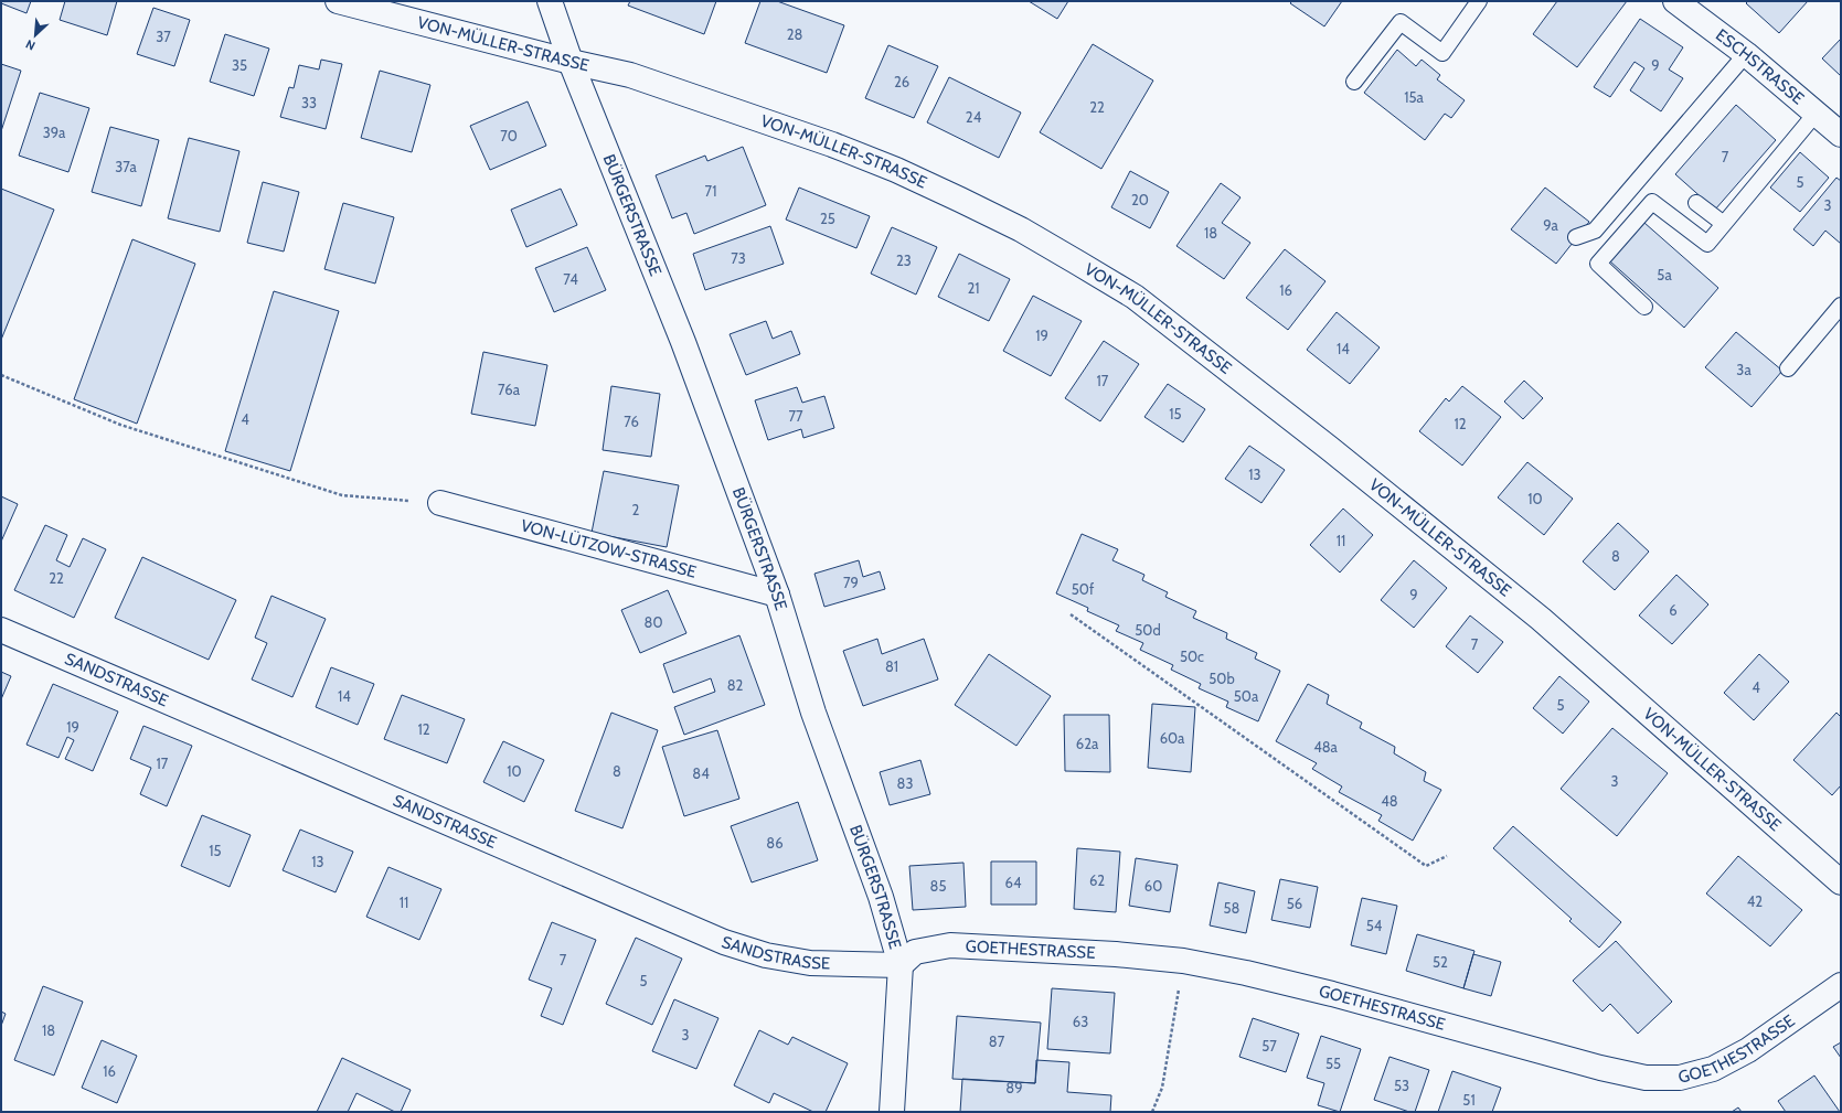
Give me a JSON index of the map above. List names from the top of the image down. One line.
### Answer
{"streets":{"street":["VON-MÜLLER-STRASSE","ESCHSTRASSE","BÜRGERSTRASSE","VON-LÜTZOW-STRASSE","SANDSTRASSE","GOETHESTRASSE"]},"crossings":[["VON-MÜLLER-STRASSE","BÜRGERSTRASSE"],["BÜRGERSTRASSE","VON-LÜTZOW-STRASSE"],["BÜRGERSTRASSE","SANDSTRASSE"],["BÜRGERSTRASSE","GOETHESTRASSE"],["SANDSTRASSE","GOETHESTRASSE"]],"house_numbers":["28","37","35","9","26","15a","33","22","24","39a","70","7","37a","5","71","20","3","25","9a","18","73","23","5a","74","21","16","19","14","3a","17","76a","15","77","4","76","12","13","10","2","11","8","22","79","50f","9","6","80","50d","7","50c","81","50b","82","4","14","50a","5","19","12","60a","62a","48a","17","10","8","84","3","83","48","86","15","13","62","64","85","60","42","11","56","58","54","7","52","5","63","18","3","87","57","55","16","53","89","51"],"north":"bottom left"}
